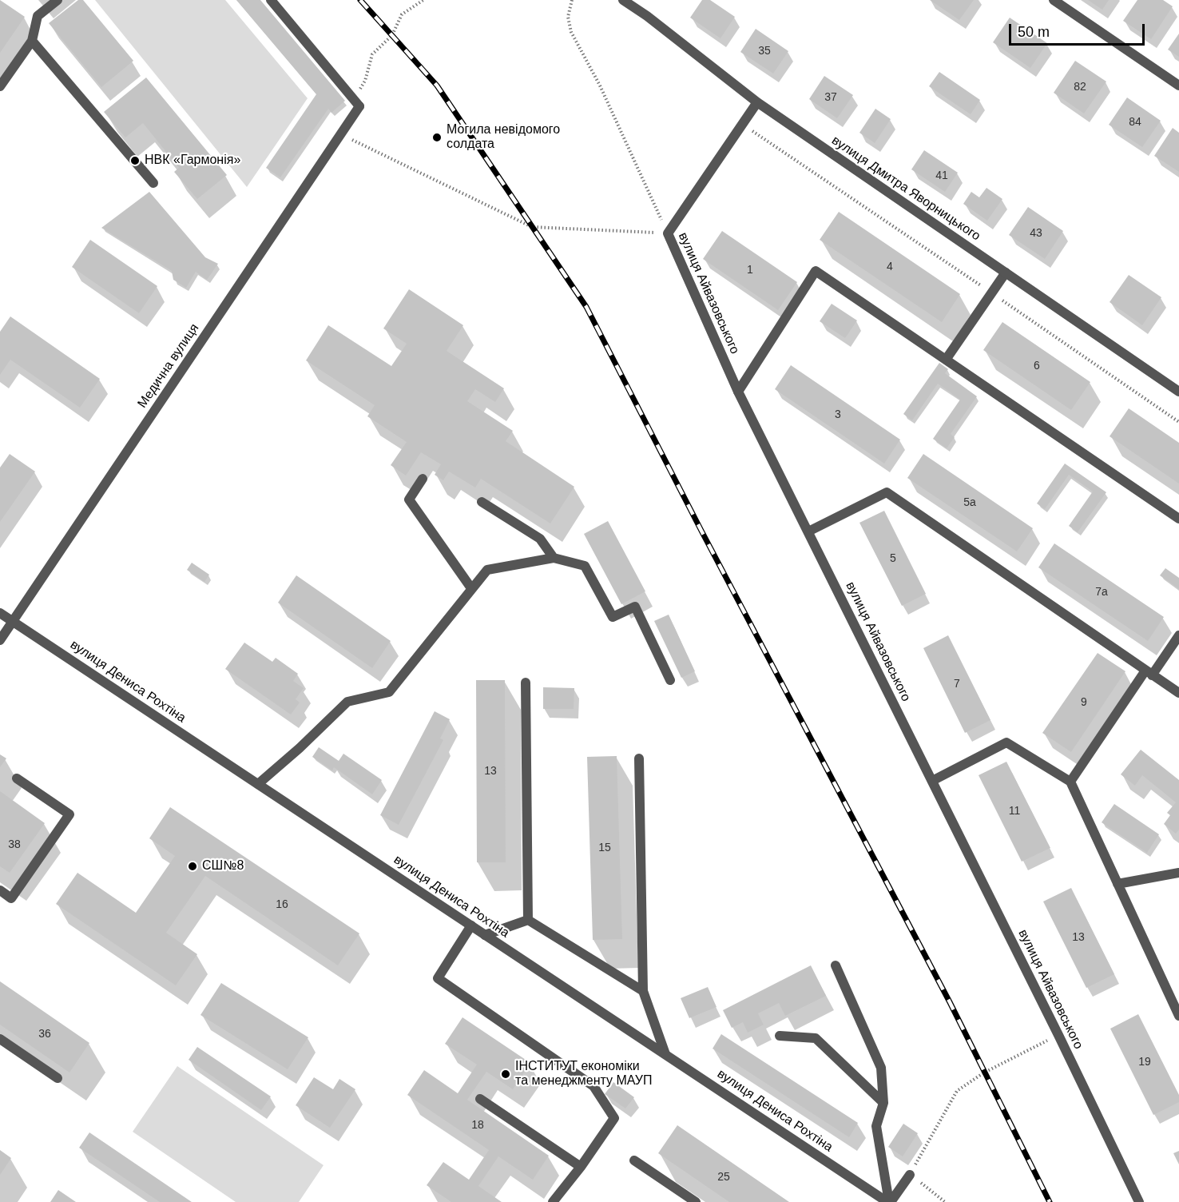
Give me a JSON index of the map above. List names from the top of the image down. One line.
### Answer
{"streets":{"street":["вулиця Дмитра Яворницького","вулиця Айвазовського","Медична вулиця","вулиця Дениса Рохтіна"]},"crossings":[["вулиця Дмитра Яворницького","вулиця Айвазовського"],["Медична вулиця","вулиця Дениса Рохтіна"]],"places":["Могила невідомого солдата","НВК «Гармонія»","СШ№8","ІНСТИТУТ економіки та менеджменту МАУП"],"house_numbers":["35","82","37","84","41","43","4","1","6","3","5а","5","7а","7","9","13","11","38","15","16","13","36","19","18","25"],"scale_bar":"50 m"}
